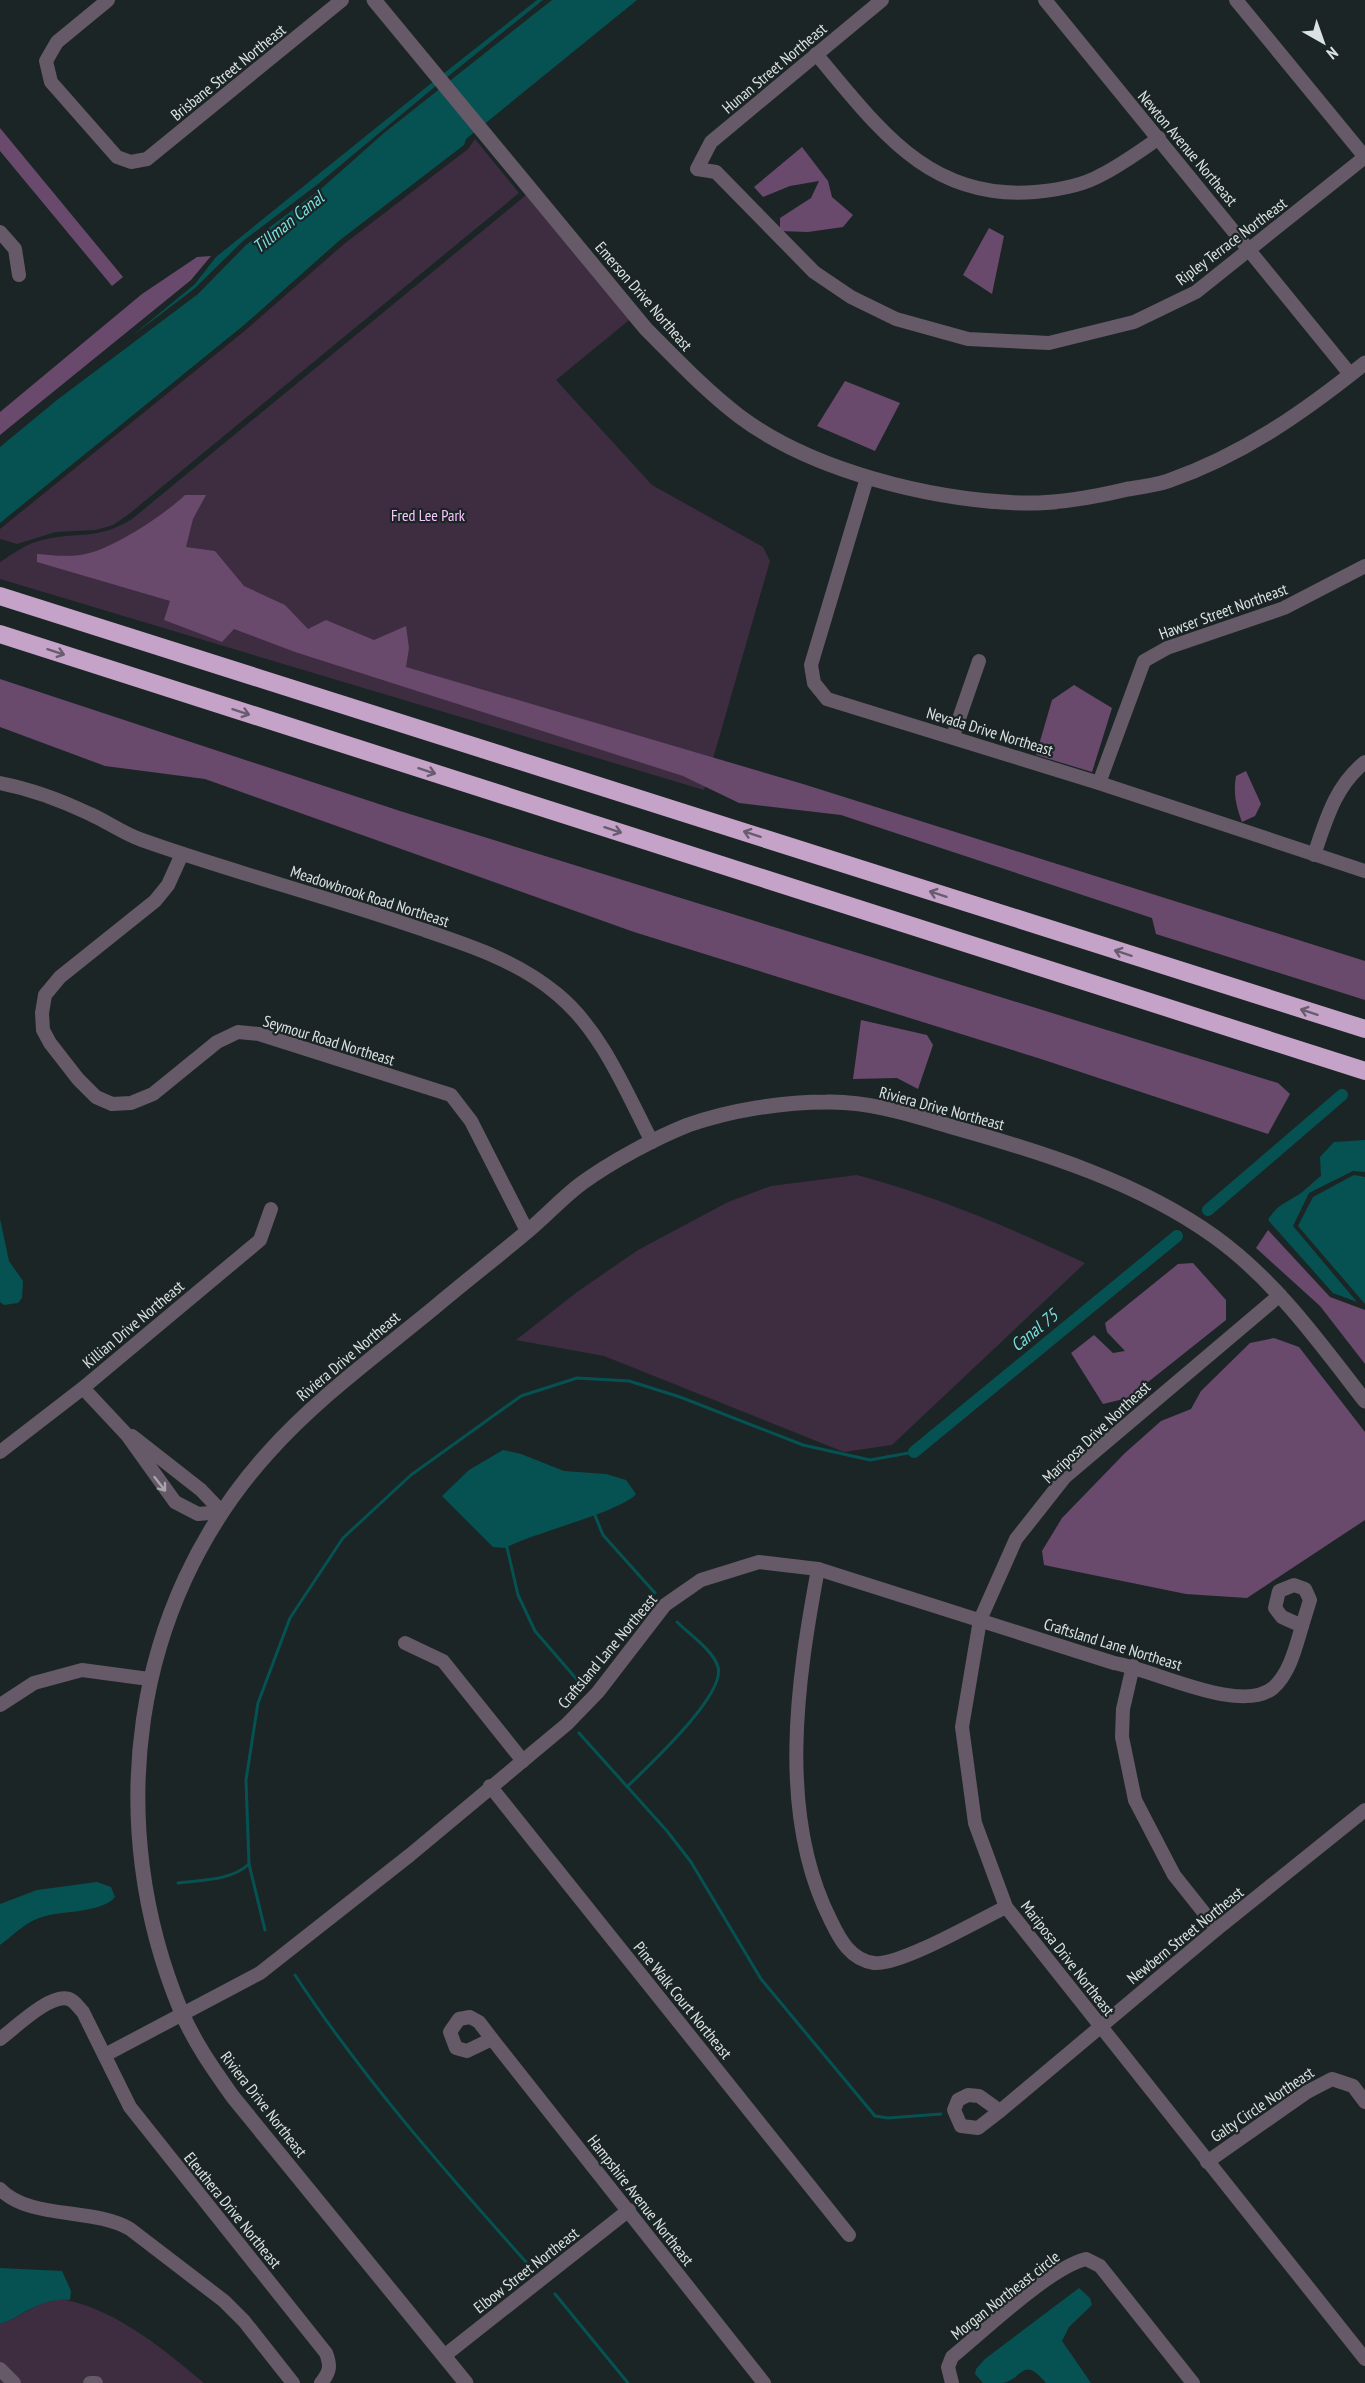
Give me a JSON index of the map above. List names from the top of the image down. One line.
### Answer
{"streets":{"street":["Hunan Street Northeast","Brisbane Street Northeast","Newton Avenue Northeast","Ripley Terrace Northeast","Emerson Drive Northeast","Hawser Street Northeast","Nevada Drive Northeast","Meadowbrook Road Northeast","Seymour Road Northeast","Riviera Drive Northeast","Killian Drive Northeast","Mariposa Drive Northeast","Craftsland Lane Northeast","Newbern Street Northeast","Pine Walk Court Northeast","Galty Circle Northeast","Hampshire Avenue Northeast","Eleuthera Drive Northeast","Elbow Street Northeast","Morgan Northeast circle"]},"crossings":[["Hunan Street Northeast","Ripley Terrace Northeast"],["Newton Avenue Northeast","Ripley Terrace Northeast"],["Newton Avenue Northeast","Emerson Drive Northeast"],["Emerson Drive Northeast","Nevada Drive Northeast"],["Hawser Street Northeast","Nevada Drive Northeast"],["Meadowbrook Road Northeast","Seymour Road Northeast"],["Meadowbrook Road Northeast","Riviera Drive Northeast"],["Seymour Road Northeast","Riviera Drive Northeast"],["Riviera Drive Northeast","Mariposa Drive Northeast"],["Riviera Drive Northeast","Craftsland Lane Northeast"],["Riviera Drive Northeast","Elbow Street Northeast"],["Mariposa Drive Northeast","Craftsland Lane Northeast"],["Mariposa Drive Northeast","Newbern Street Northeast"],["Mariposa Drive Northeast","Galty Circle Northeast"],["Craftsland Lane Northeast","Pine Walk Court Northeast"],["Hampshire Avenue Northeast","Elbow Street Northeast"]],"water":["Tillman Canal","Canal 75"],"parks":["Fred Lee Park"],"north":"bottom right"}
